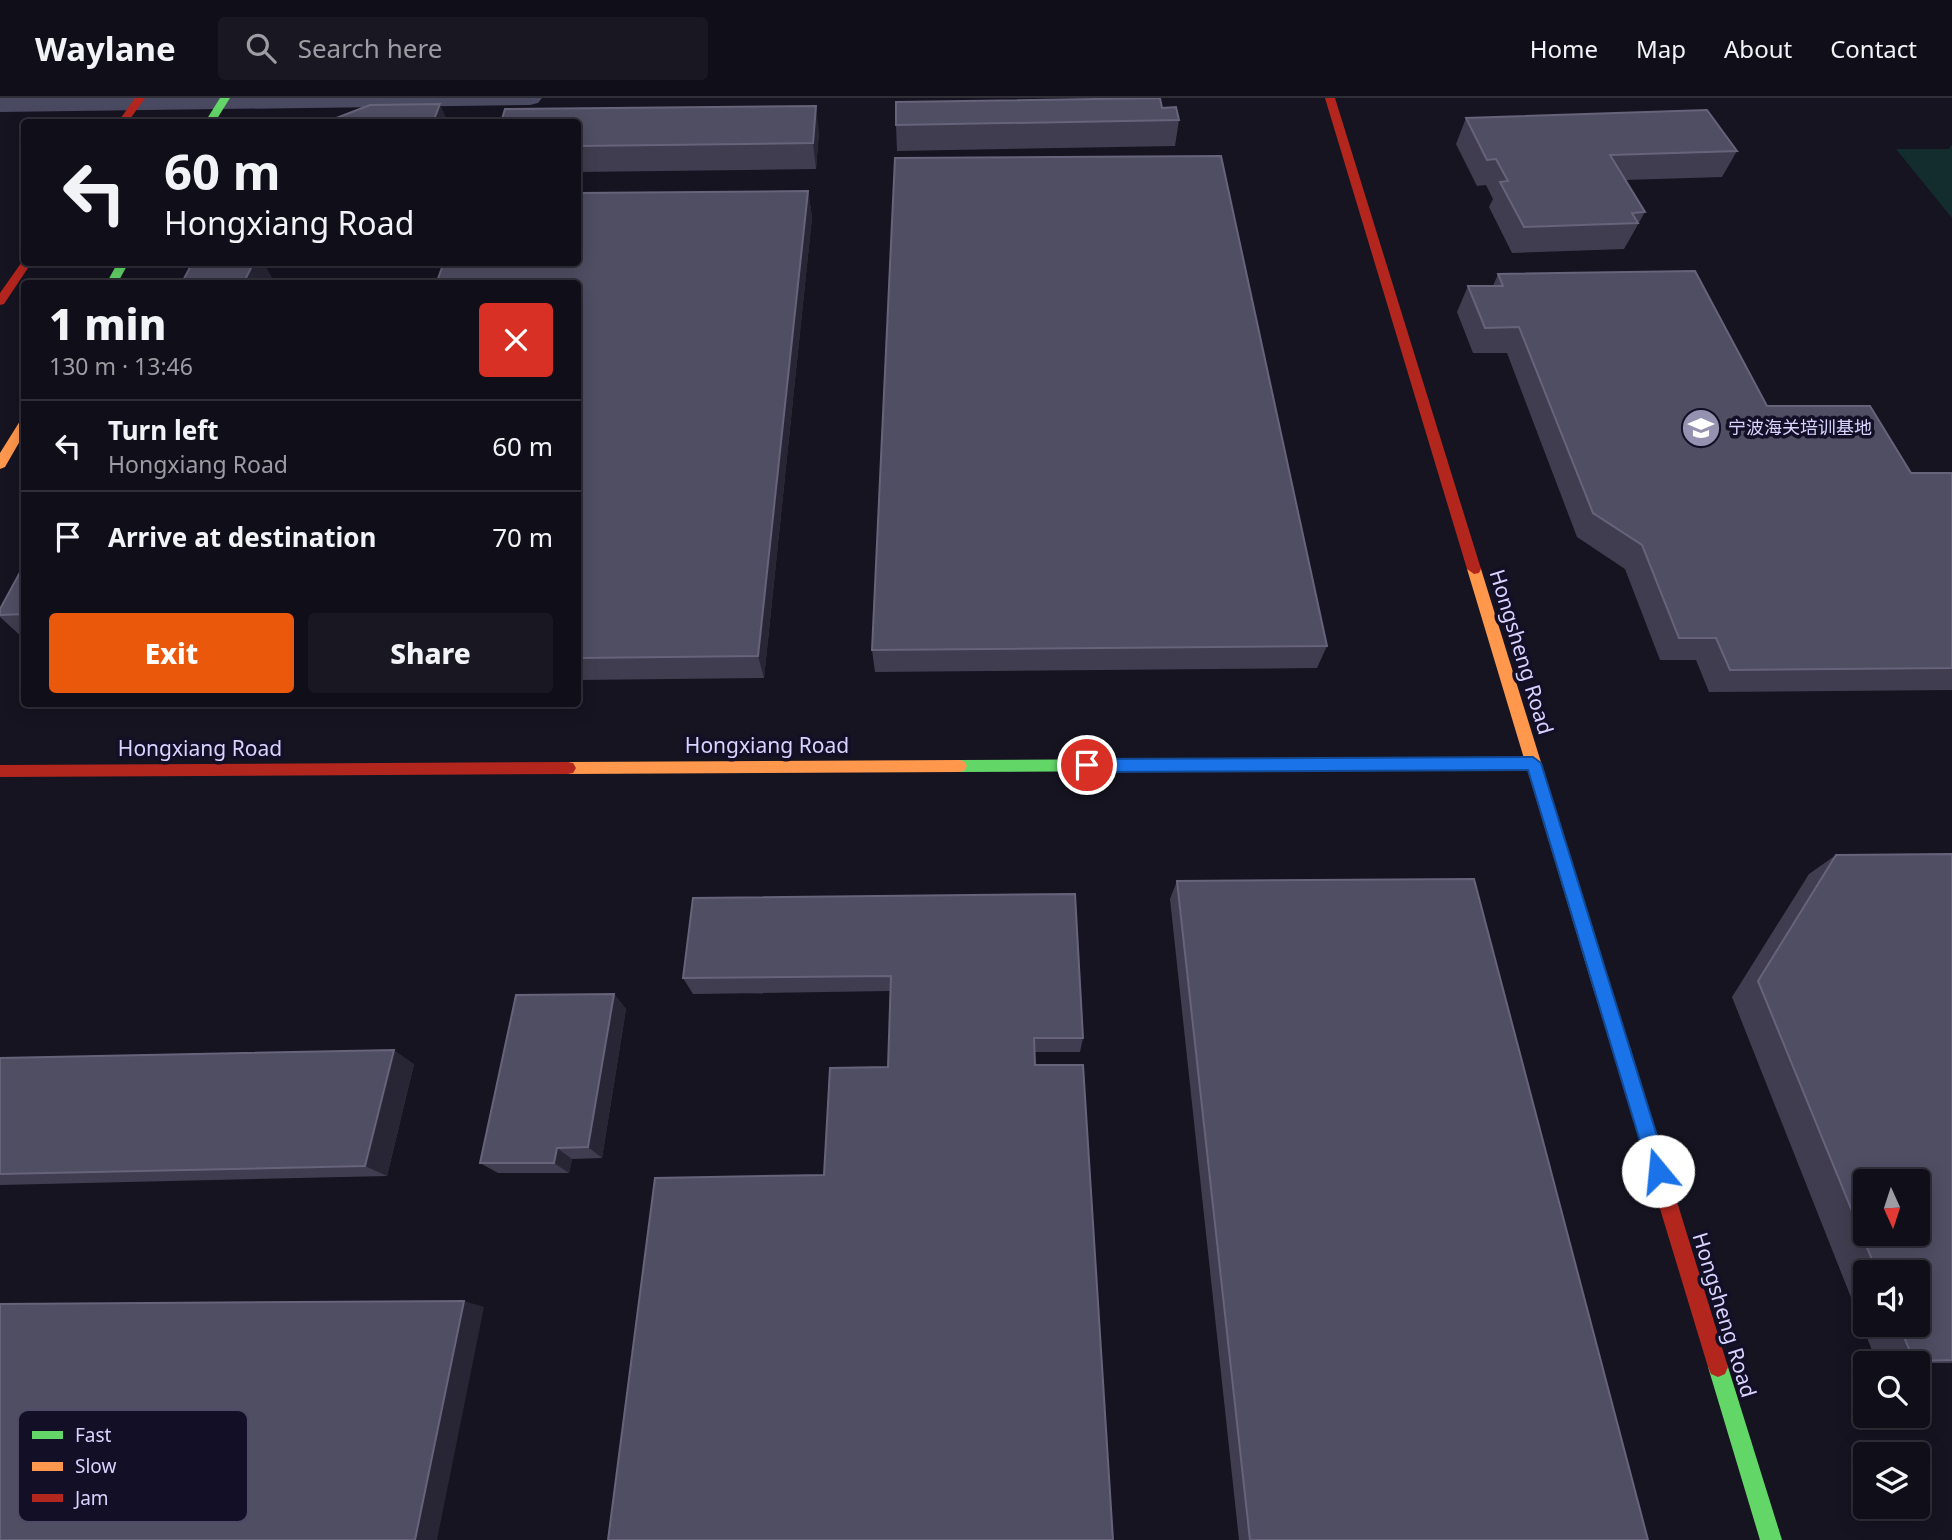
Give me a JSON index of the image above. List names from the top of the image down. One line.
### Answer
{"streets":{"street":["Hongsheng Road","Hongxiang Road"]},"crossings":[["Hongsheng Road","Hongxiang Road"]],"places":{"school or university":["宁波海关培训基地"]},"legend":["Fast","Slow","Jam"],"north":"bottom","page":{"header":"Waylane","search":"Search here","nav":["Home","Map","About","Contact"],"turn":["60 m","Hongxiang Road"],"heading":["1 min","130 m · 13:46"],"list":[{"name":"Turn left","note":"Hongxiang Road","value":"60 m"},{"name":"Arrive at destination","value":"70 m"}],"buttons":["Exit","Share"]}}
